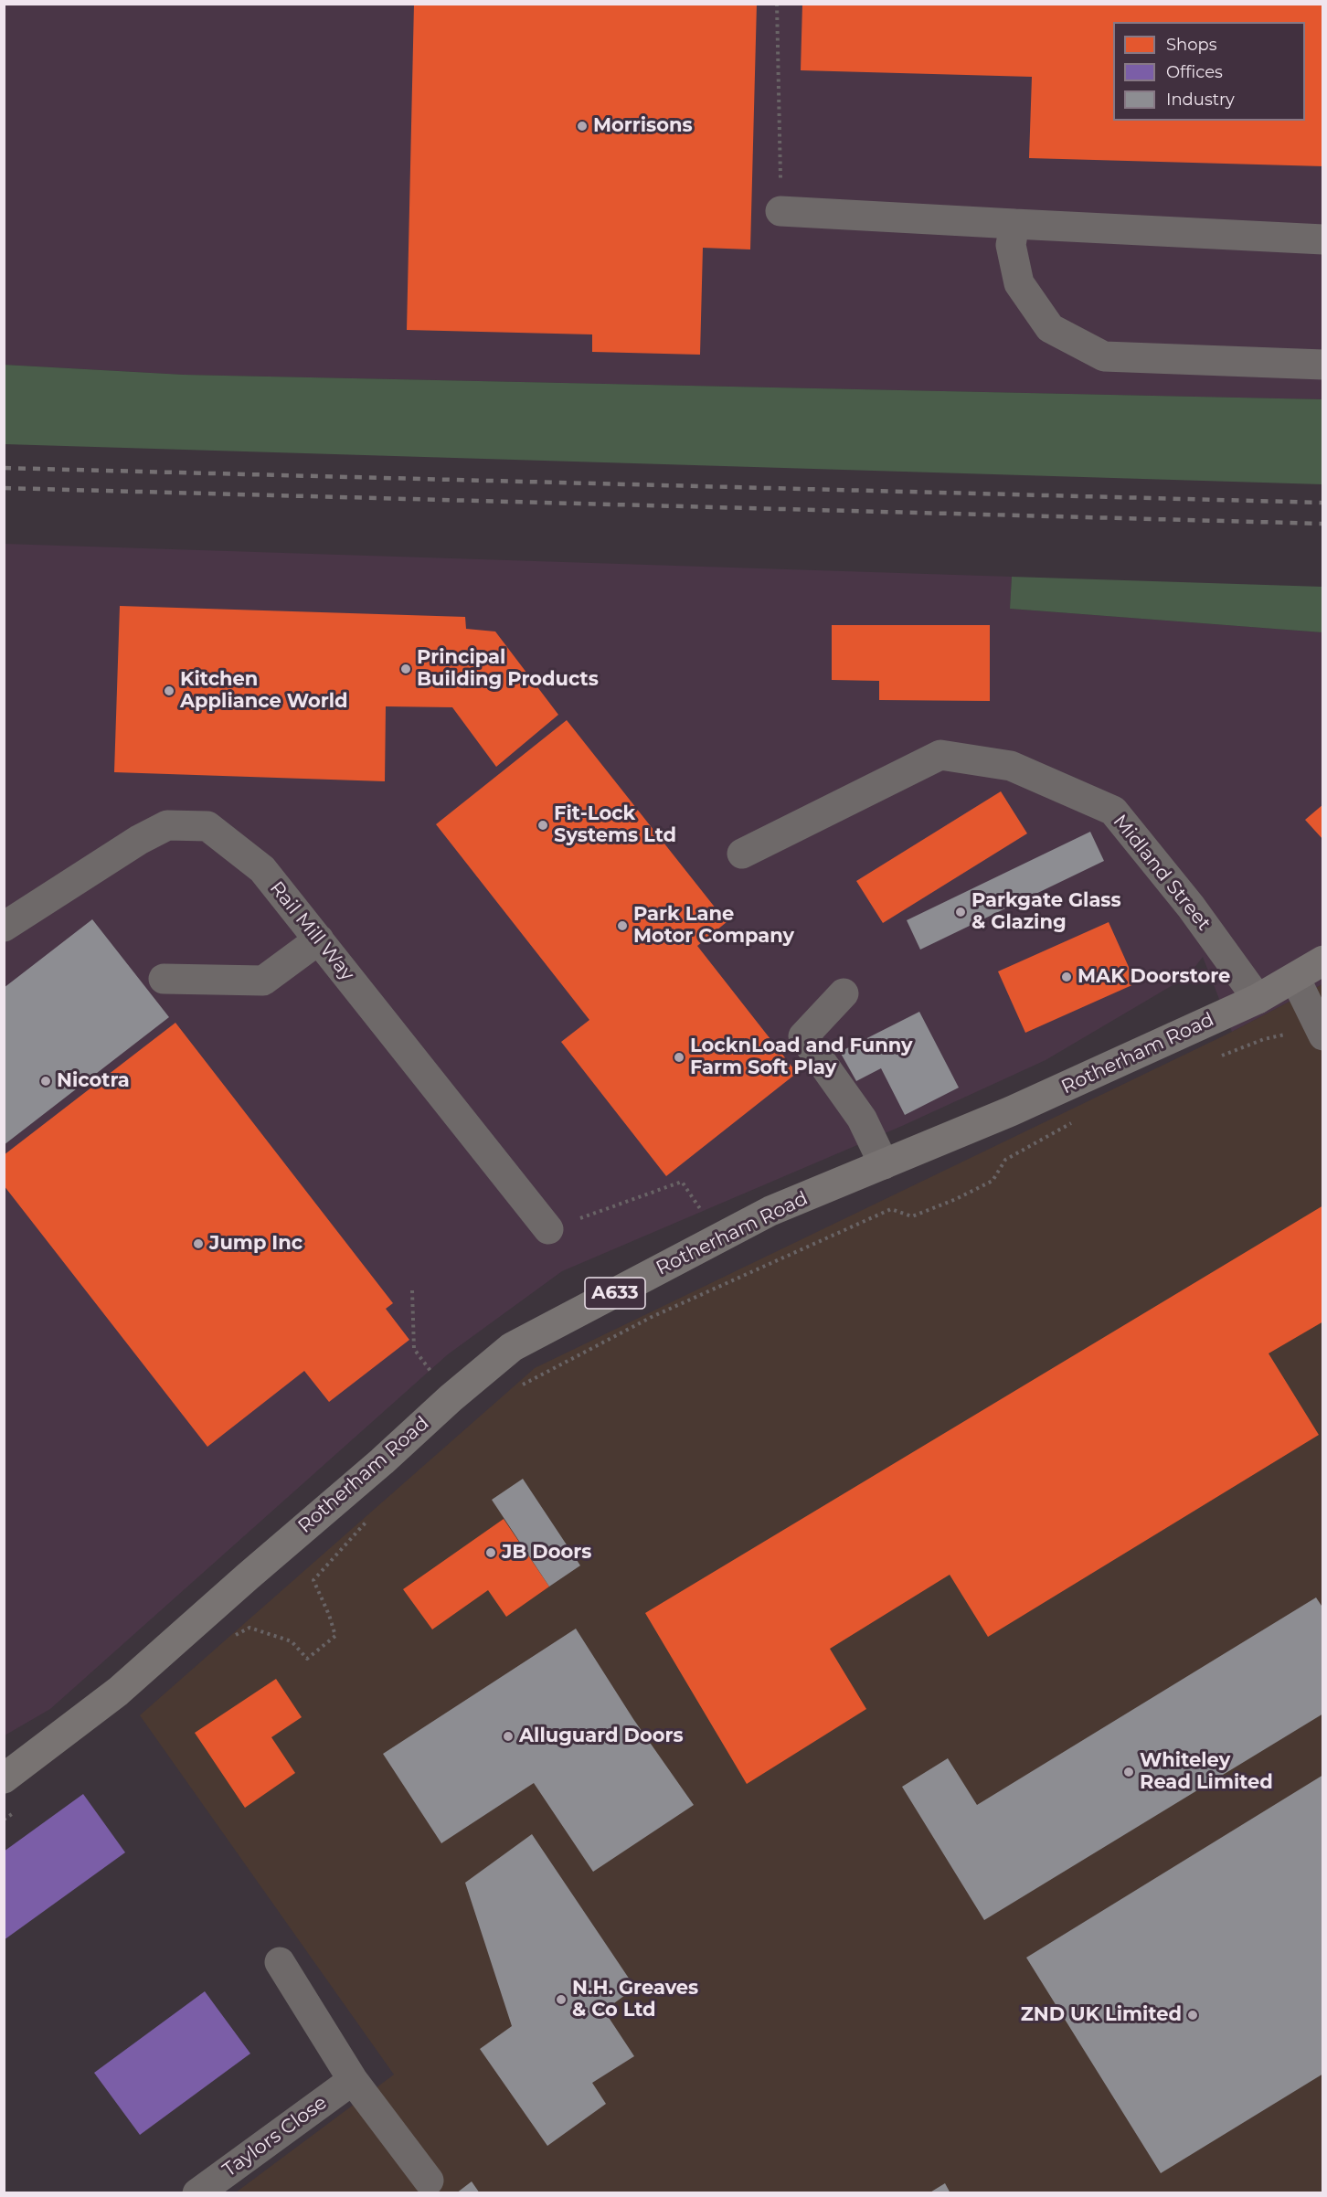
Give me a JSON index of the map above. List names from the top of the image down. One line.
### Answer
{"streets":{"main road":["Rotherham Road","A633"],"street":["Midland Street","Rail Mill Way","Taylors Close"]},"crossings":[["Midland Street","Rotherham Road"]],"places":["Morrisons","Principal Building Products","Kitchen Appliance World","Fit-Lock Systems Ltd","Parkgate Glass & Glazing","Park Lane Motor Company","MAK Doorstore","LocknLoad and Funny Farm Soft Play","Nicotra","Jump Inc","JB Doors","Alluguard Doors","Whiteley Read Limited","N.H. Greaves & Co Ltd","ZND UK Limited"],"legend":["Shops","Offices","Industry"]}
